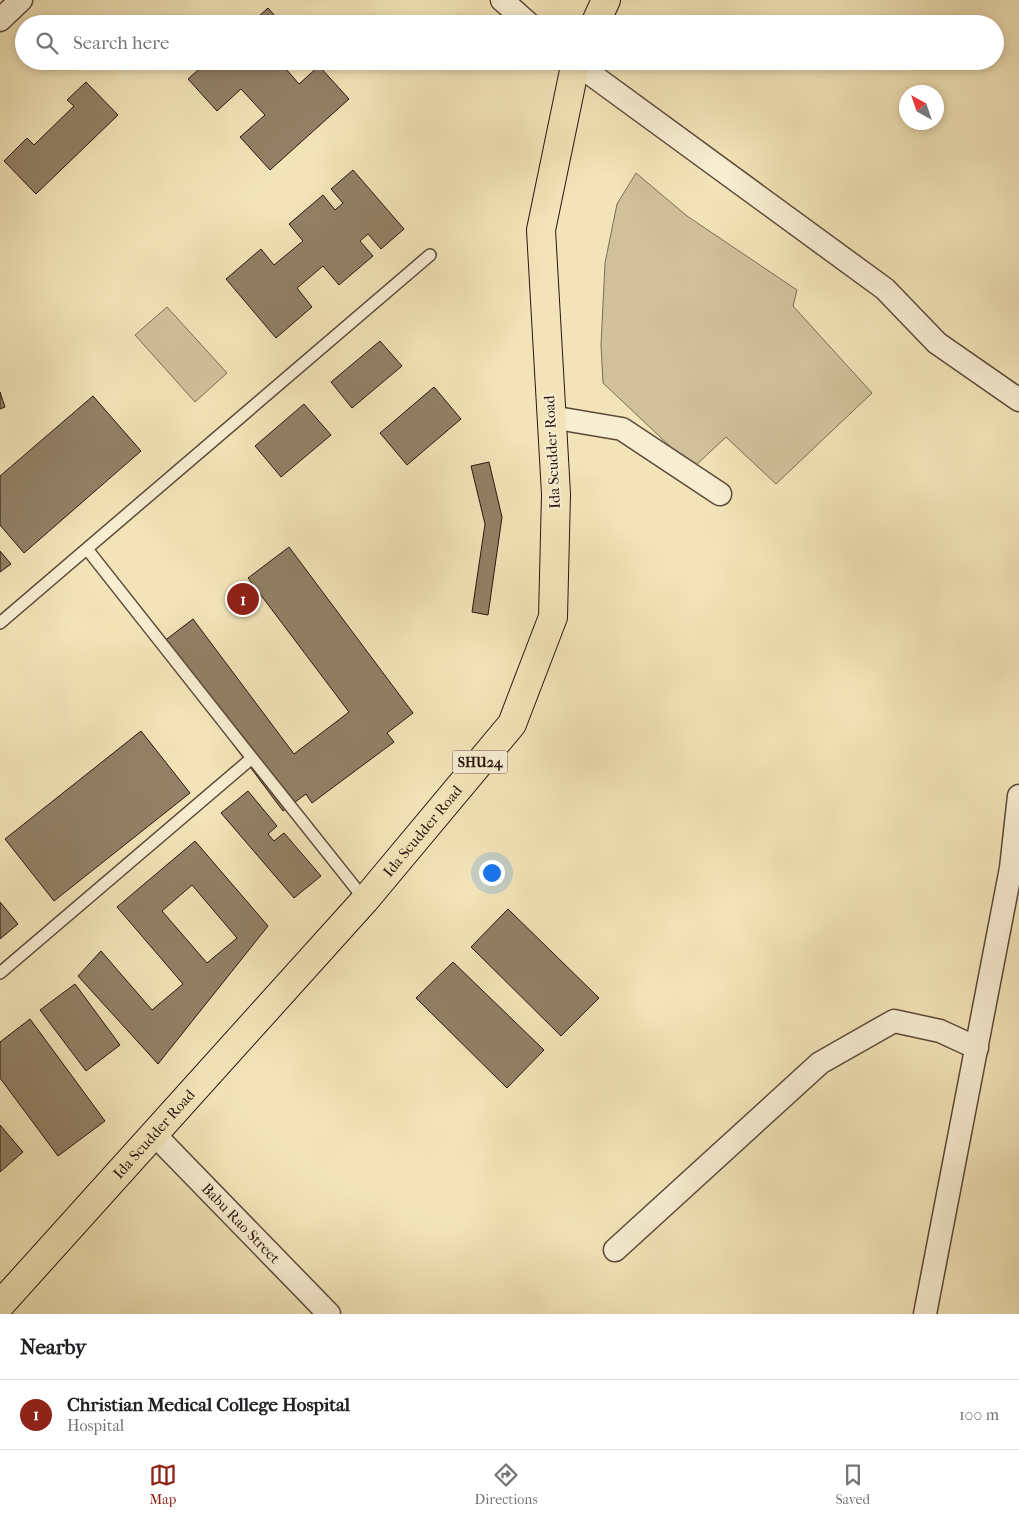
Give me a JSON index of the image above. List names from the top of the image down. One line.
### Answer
{"streets":{"main road":["Ida Scudder Road","SHU24"],"street":["Babu Rao Street"]},"crossings":[["Ida Scudder Road","Babu Rao Street"]],"north":"top left","page":{"search":"Search here","pins":"1","heading":"Nearby","list":[{"mark":"1","name":"Christian Medical College Hospital","note":"Hospital","value":"100 m"}],"nav":["Map","Directions","Saved"]}}
